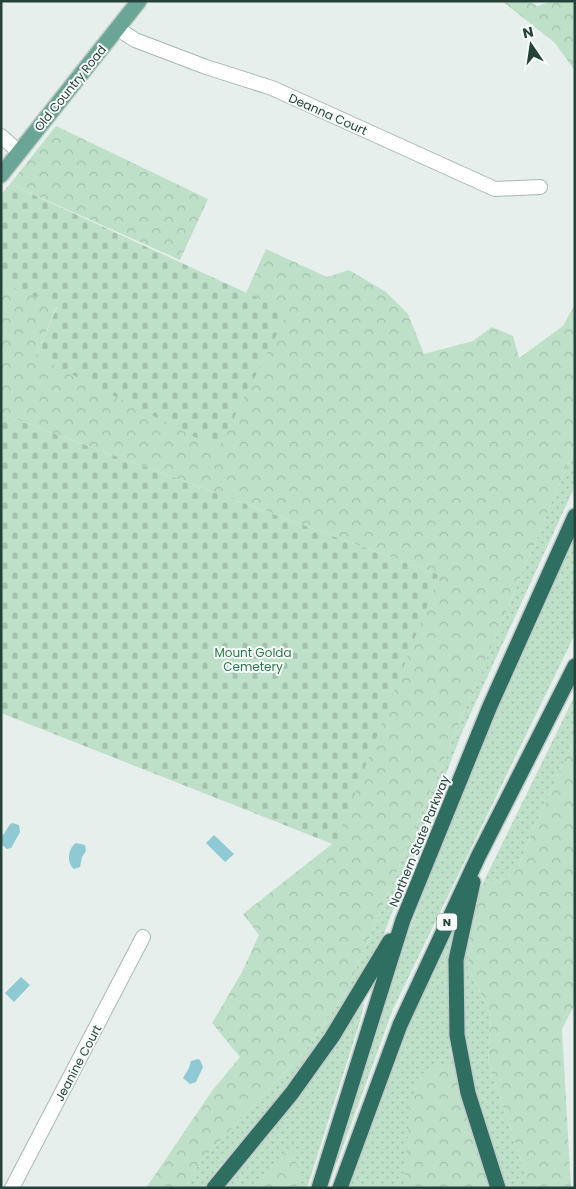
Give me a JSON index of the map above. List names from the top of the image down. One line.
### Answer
{"streets":{"highway":["Northern State Parkway","N"],"main road":["Old Country Road"],"street":["Deanna Court","Jeanine Court"]},"crossings":[["Old Country Road","Deanna Court"]],"parks":["Mount Golda Cemetery"],"north":"top"}
